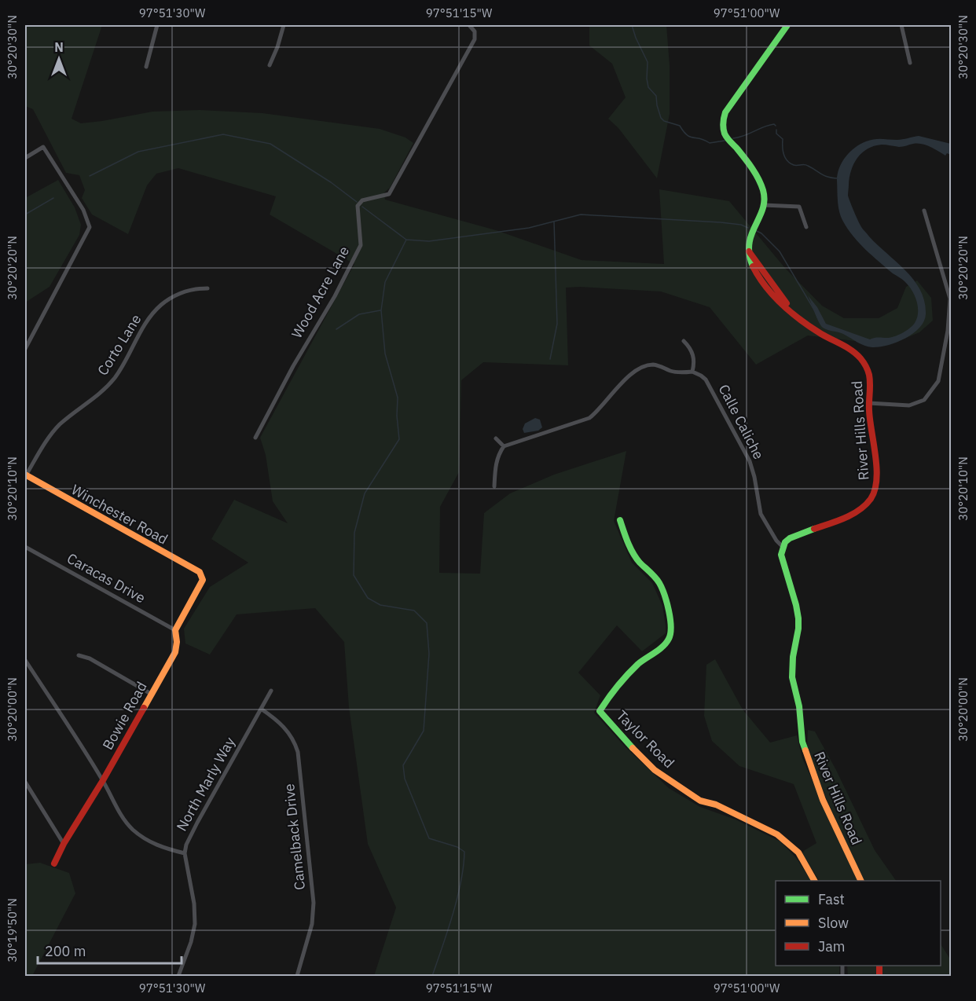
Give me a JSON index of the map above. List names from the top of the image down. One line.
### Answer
{"streets":{"street":["Wood Acre Lane","Corto Lane","Calle Caliche","River Hills Road","Winchester Road","Caracas Drive","Bowie Road","Taylor Road","North Marly Way","Camelback Drive"]},"crossings":[["Corto Lane","Winchester Road"],["Calle Caliche","River Hills Road"],["Winchester Road","Bowie Road"],["Caracas Drive","Bowie Road"],["North Marly Way","Camelback Drive"]],"legend":["Fast","Slow","Jam"],"scale_bar":"200 m","north":"top","coordinates":["97°51'30\"W","97°51'15\"W","97°51'00\"W","30°20'30\"N","30°20'20\"N","30°20'10\"N","30°20'00\"N","30°19'50\"N"]}
